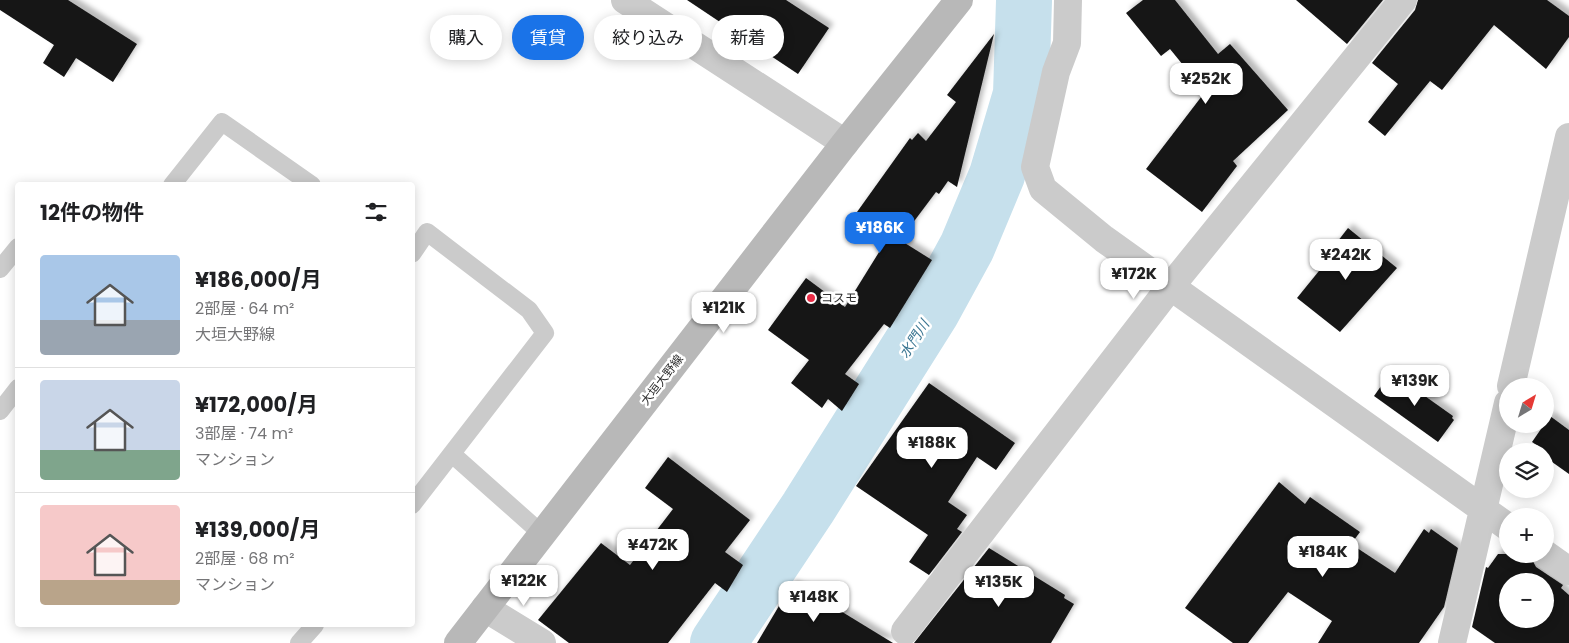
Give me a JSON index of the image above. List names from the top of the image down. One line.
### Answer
{"streets":{"main road":["大垣大野線"]},"water":["水門川"],"places":["コスモ"],"north":"top right","page":{"chip":["購入","賃貸","絞り込み","新着"],"price":["¥252K","¥186K","¥242K","¥172K","¥121K","¥139K","¥188K","¥472K","¥184K","¥122K","¥135K","¥148K"],"heading":"12件の物件","list":[{"name":"¥186,000/月","note":"2部屋 · 64 m² · 大垣大野線"},{"name":"¥172,000/月","note":"3部屋 · 74 m² · マンション"},{"name":"¥139,000/月","note":"2部屋 · 68 m² · マンション"}],"map_buttons":["+","−"]}}
